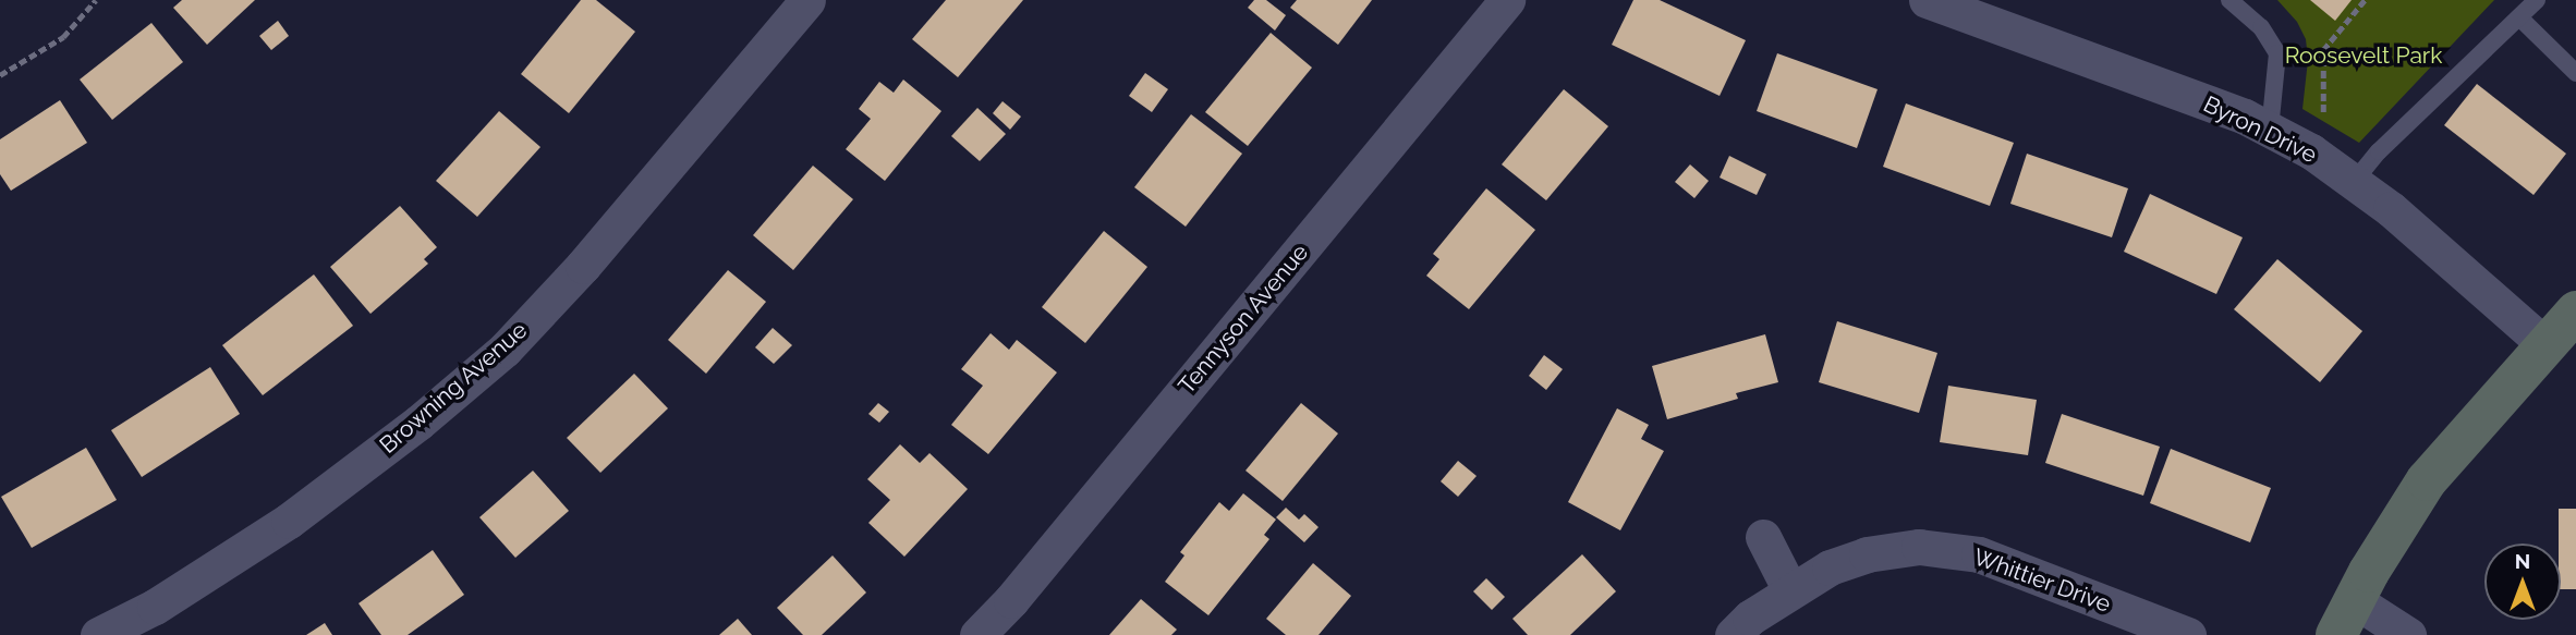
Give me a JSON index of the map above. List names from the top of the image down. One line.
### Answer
{"streets":{"street":["Byron Drive","Tennyson Avenue","Browning Avenue","Whittier Drive"]},"parks":["Roosevelt Park"],"north":"top"}
